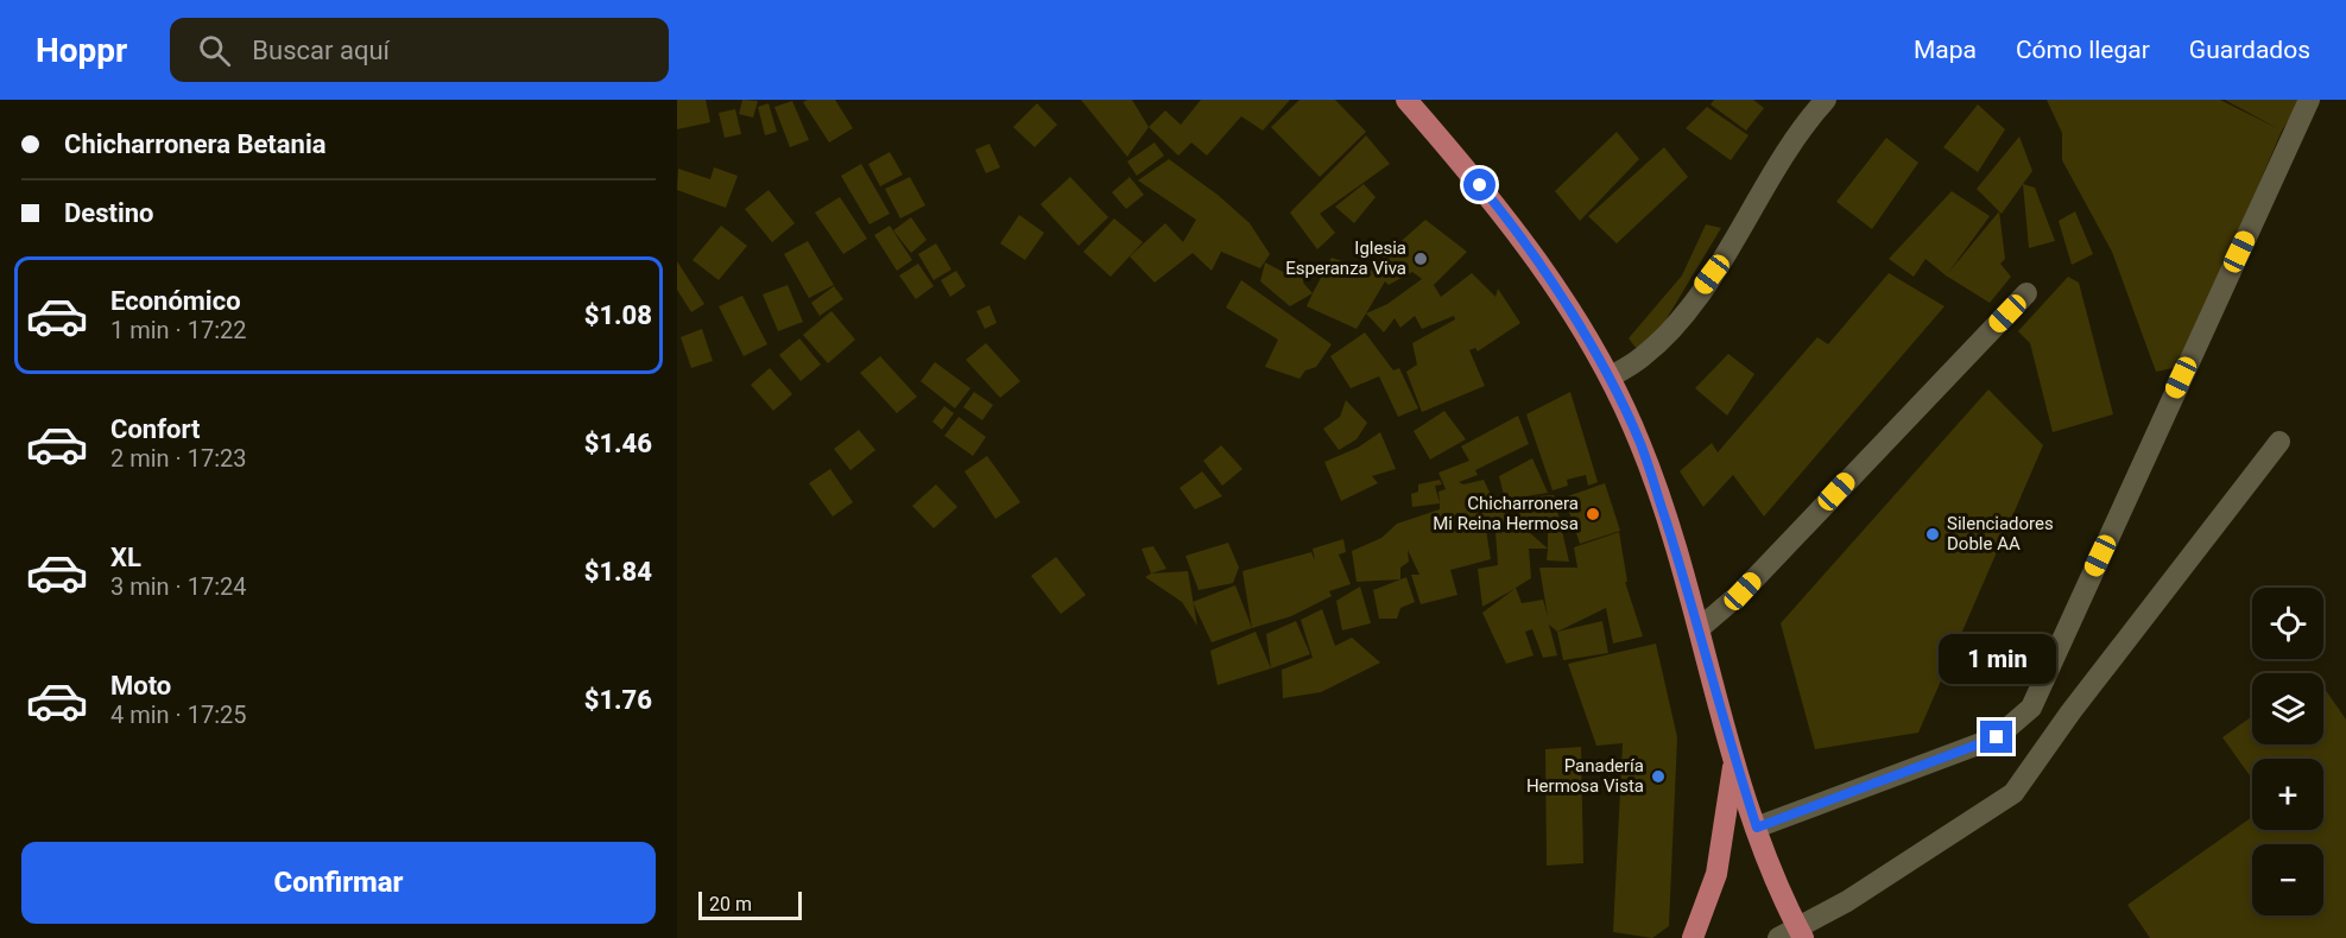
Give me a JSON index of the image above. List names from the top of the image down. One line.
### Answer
{"places":["Iglesia Esperanza Viva","Chicharronera Mi Reina Hermosa","Silenciadores Doble AA","Panadería Hermosa Vista"],"scale_bar":"20 m","page":{"header":"Hoppr","search":"Buscar aquí","nav":["Mapa","Cómo llegar","Guardados"],"banner":["Chicharronera Betania","Destino"],"list":[{"name":"Económico","note":"1 min · 17:22","value":"$1.08"},{"name":"Confort","note":"2 min · 17:23","value":"$1.46"},{"name":"XL","note":"3 min · 17:24","value":"$1.84"},{"name":"Moto","note":"4 min · 17:25","value":"$1.76"}],"map_buttons":["+","−"],"bubble":"1 min","buttons":"Confirmar","scale":"20 m"}}
